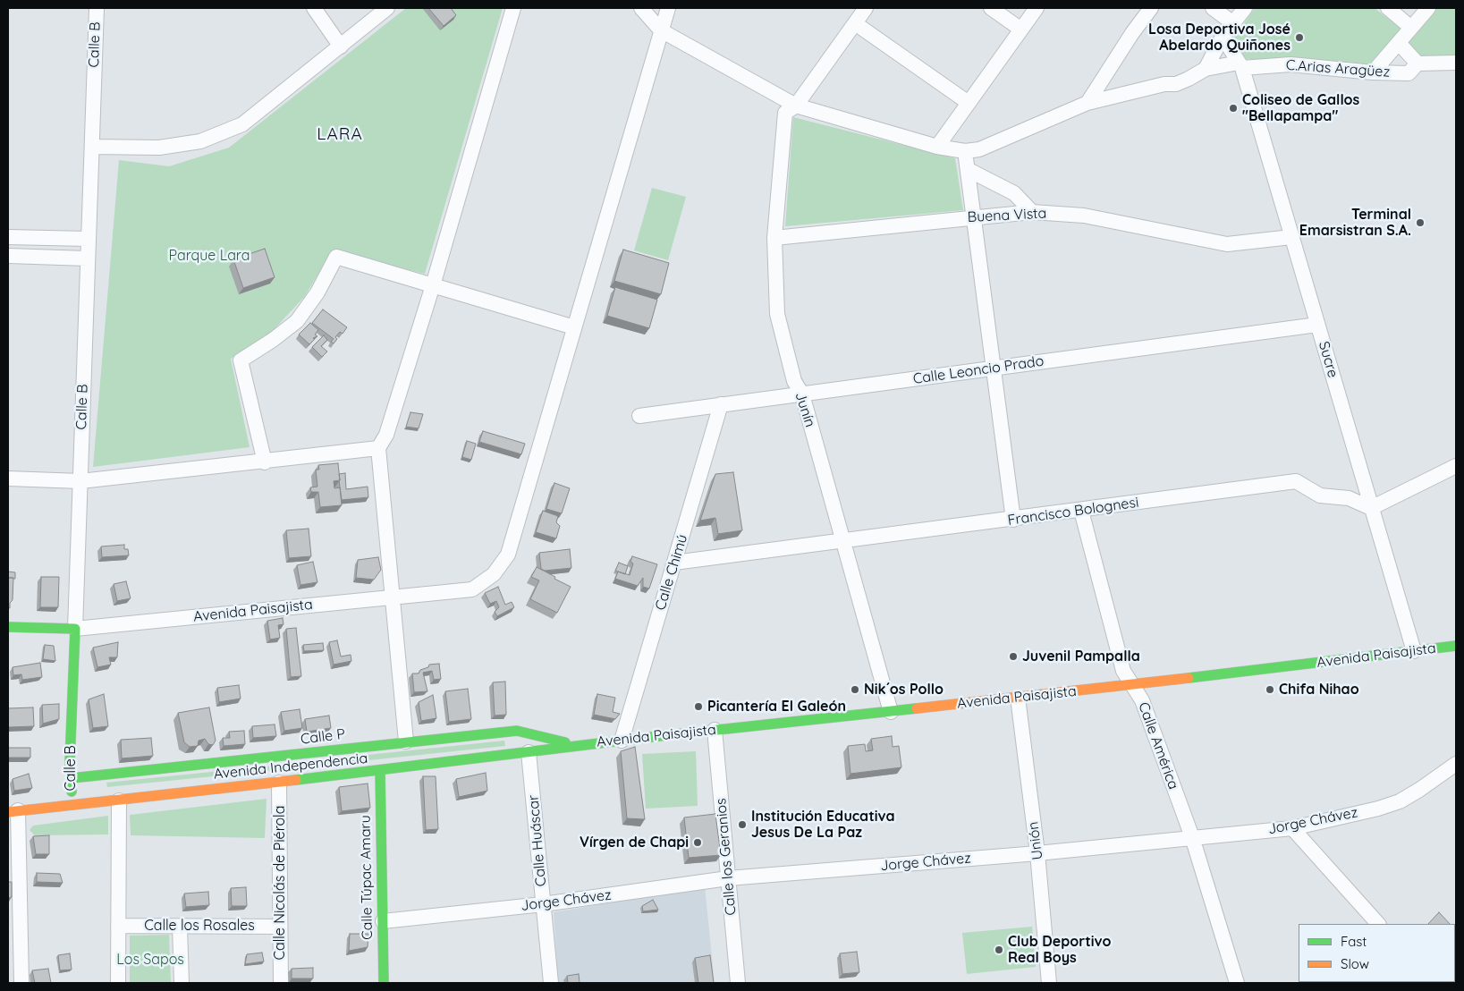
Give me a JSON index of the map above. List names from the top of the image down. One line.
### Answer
{"streets":{"main road":["Calle B","Avenida Paisajista","Calle P","Avenida Independencia","Calle Túpac Amaru"],"street":["C.Arias Aragüez","Buena Vista","Sucre","Calle Leoncio Prado","Junín","Francisco Bolognesi","Calle Chimú","Calle América","Jorge Chávez","Calle Huáscar","Unión","Calle los Geranios","Calle Nicolás de Piérola","Calle los Rosales"]},"crossings":[["Calle B","Avenida Paisajista"],["Calle B","Calle P"],["Calle B","Avenida Independencia"],["C.Arias Aragüez","Sucre"],["C.Arias Aragüez","Junín"],["Buena Vista","Sucre"],["Buena Vista","Junín"],["Sucre","Calle Leoncio Prado"],["Sucre","Francisco Bolognesi"],["Sucre","Avenida Paisajista"],["Calle Leoncio Prado","Junín"],["Calle Leoncio Prado","Calle Chimú"],["Junín","Francisco Bolognesi"],["Junín","Avenida Paisajista"],["Francisco Bolognesi","Calle Chimú"],["Francisco Bolognesi","Calle América"],["Calle Chimú","Avenida Paisajista"],["Avenida Paisajista","Calle P"],["Avenida Paisajista","Calle América"],["Avenida Paisajista","Avenida Independencia"],["Avenida Paisajista","Unión"],["Avenida Paisajista","Calle los Geranios"],["Calle P","Avenida Independencia"],["Calle América","Jorge Chávez"],["Avenida Independencia","Calle Huáscar"],["Avenida Independencia","Calle Túpac Amaru"],["Avenida Independencia","Calle Nicolás de Piérola"],["Jorge Chávez","Calle Huáscar"],["Jorge Chávez","Unión"],["Jorge Chávez","Calle los Geranios"],["Jorge Chávez","Calle Túpac Amaru"],["Calle Nicolás de Piérola","Calle los Rosales"]],"districts":["LARA"],"parks":["Parque Lara","Los Sapos"],"places":["Losa Deportiva José Abelardo Quiñones","Coliseo de Gallos \"Bellapampa\"","Terminal Emarsistran S.A.","Juvenil Pampalla","Nik´os Pollo","Chifa Nihao","Picantería El Galeón","Institución Educativa Jesus De La Paz","Vírgen de Chapi","Club Deportivo Real Boys"],"legend":["Fast","Slow"]}
